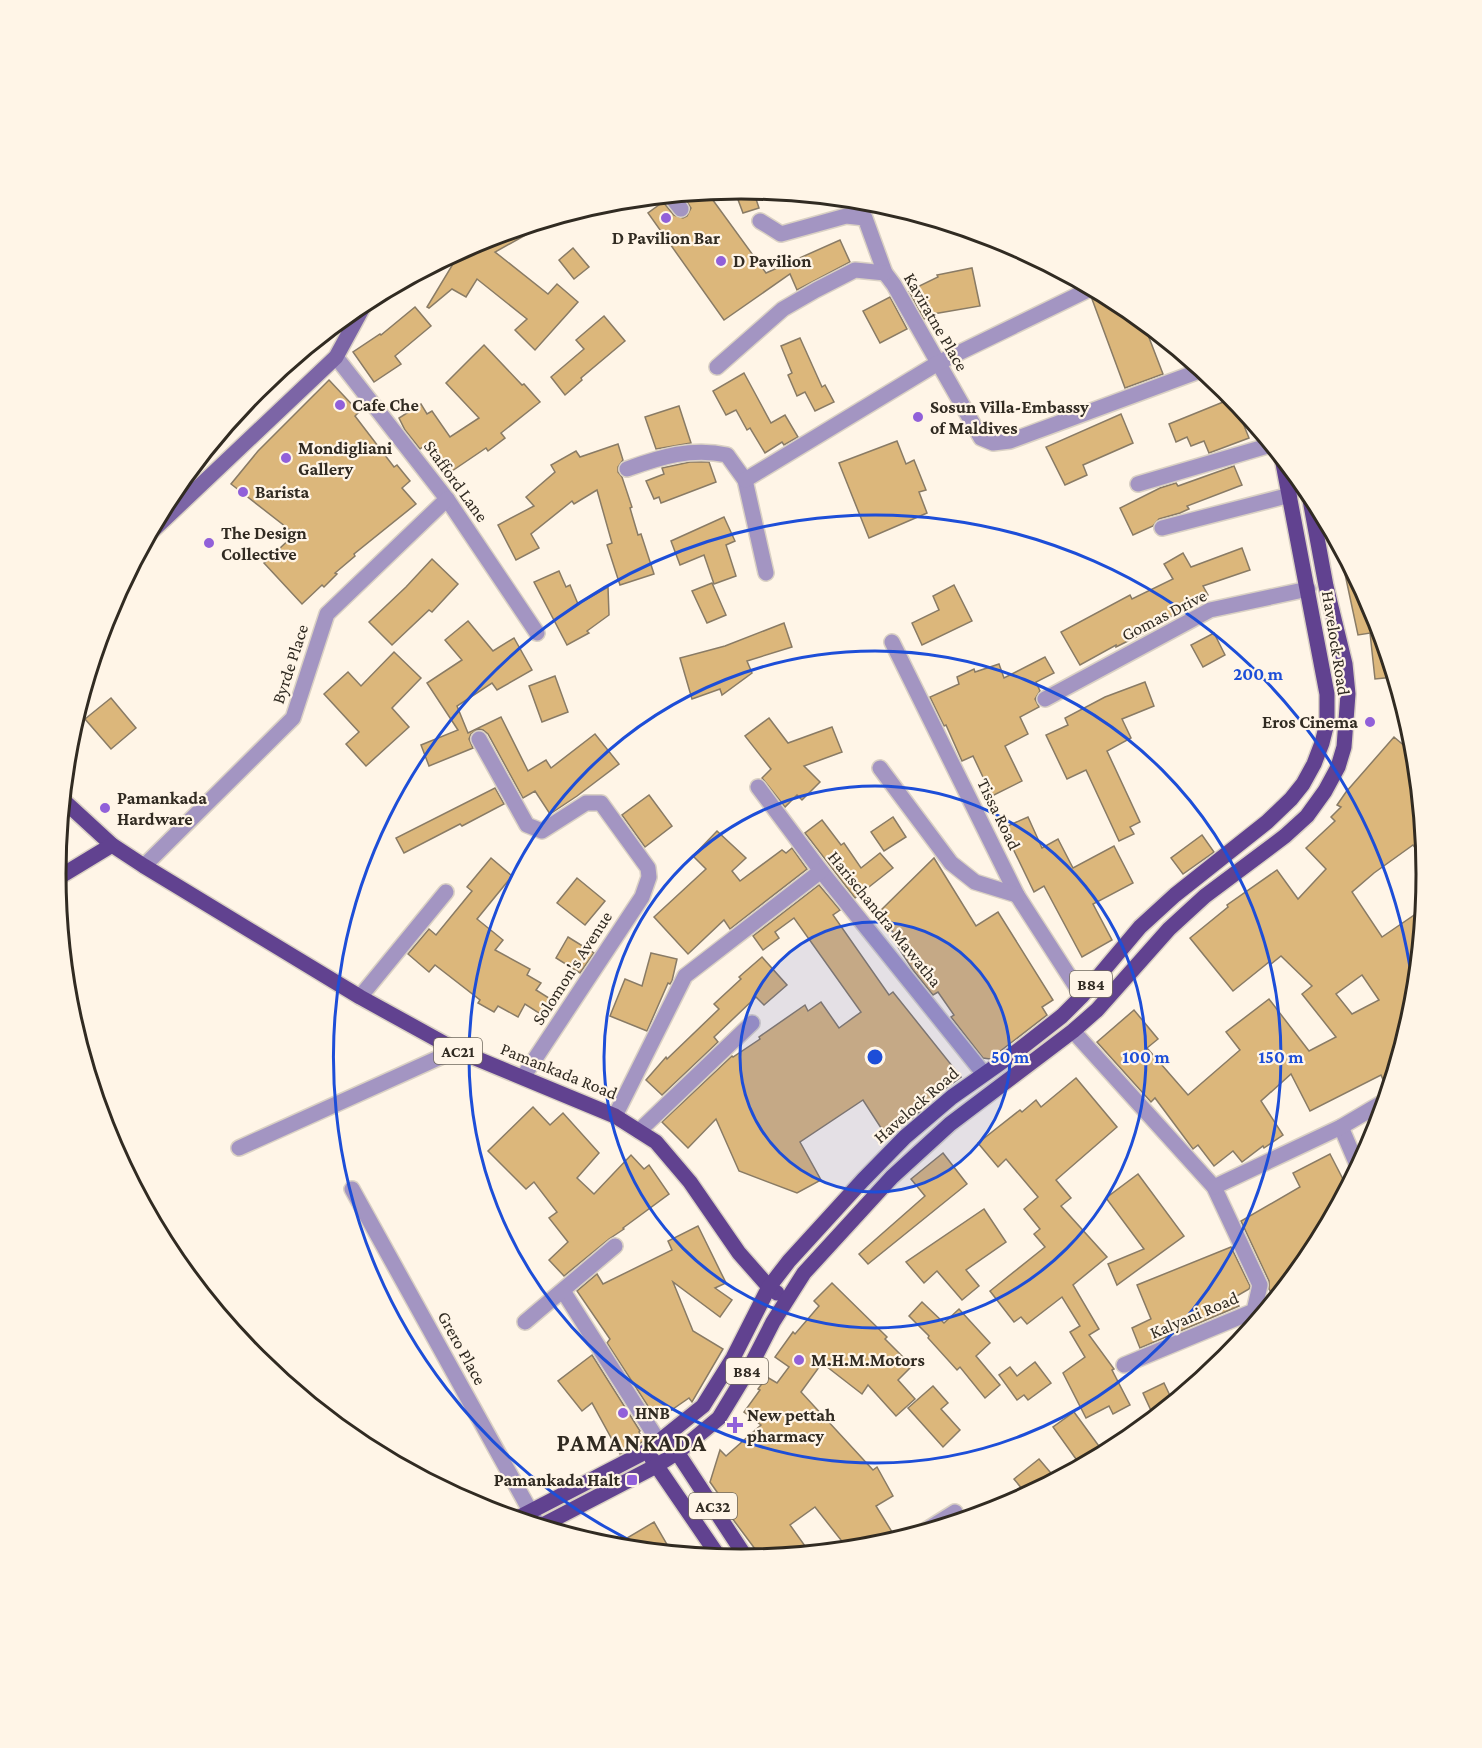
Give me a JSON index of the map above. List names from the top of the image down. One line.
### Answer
{"streets":{"main road":["Havelock Road","B84","AC21","Pamankada Road","AC32"],"street":["Kaviratne Place","Stafford Lane","Gomas Drive","Byrde Place","Tissa Road","Harischandra Mawatha","Solomon's Avenue","Kalyani Road","Grero Place"]},"crossings":[["Stafford Lane","Byrde Place"],["Gomas Drive","Havelock Road"],["Havelock Road","Tissa Road"],["Havelock Road","Harischandra Mawatha"],["Havelock Road","Pamankada Road"],["Havelock Road","Grero Place"],["Havelock Road","AC32"],["Byrde Place","Pamankada Road"],["Solomon's Avenue","Pamankada Road"]],"districts":["PAMANKADA"],"places":{"other":["D Pavilion Bar","D Pavilion","Cafe Che","Sosun Villa-Embassy of Maldives","Mondigliani Gallery","Barista","The Design Collective","Eros Cinema","Pamankada Hardware","M.H.M.Motors","HNB"],"health":["New pettah pharmacy"],"transit":["Pamankada Halt"]},"rings":["200 m","50 m","100 m","150 m"]}
